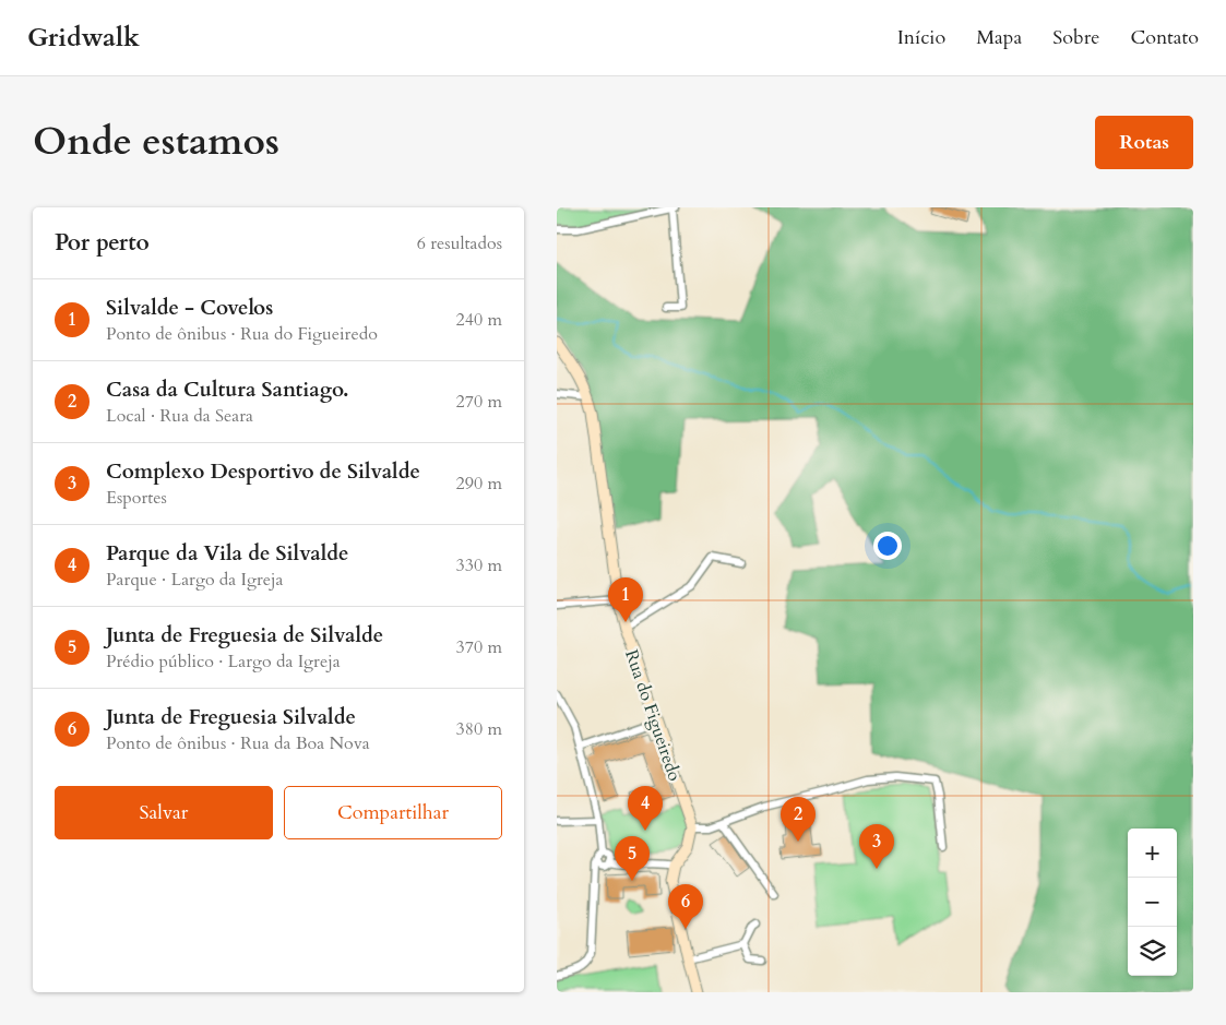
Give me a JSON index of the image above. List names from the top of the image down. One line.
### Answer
{"streets":{"main road":["Rua do Figueiredo"]},"page":{"header":"Gridwalk","nav":["Início","Mapa","Sobre","Contato"],"title":"Onde estamos","buttons":["Rotas",["Salvar","Compartilhar"]],"heading":["Por perto","6 resultados"],"list":[{"mark":"1","name":"Silvalde - Covelos","note":"Ponto de ônibus · Rua do Figueiredo","value":"240 m"},{"mark":"2","name":"Casa da Cultura Santiago.","note":"Local · Rua da Seara","value":"270 m"},{"mark":"3","name":"Complexo Desportivo de Silvalde","note":"Esportes","value":"290 m"},{"mark":"4","name":"Parque da Vila de Silvalde","note":"Parque · Largo da Igreja","value":"330 m"},{"mark":"5","name":"Junta de Freguesia de Silvalde","note":"Prédio público · Largo da Igreja","value":"370 m"},{"mark":"6","name":"Junta de Freguesia Silvalde","note":"Ponto de ônibus · Rua da Boa Nova","value":"380 m"}],"pins":["1","4","2","3","5","6"],"map_buttons":["+","−"]}}
